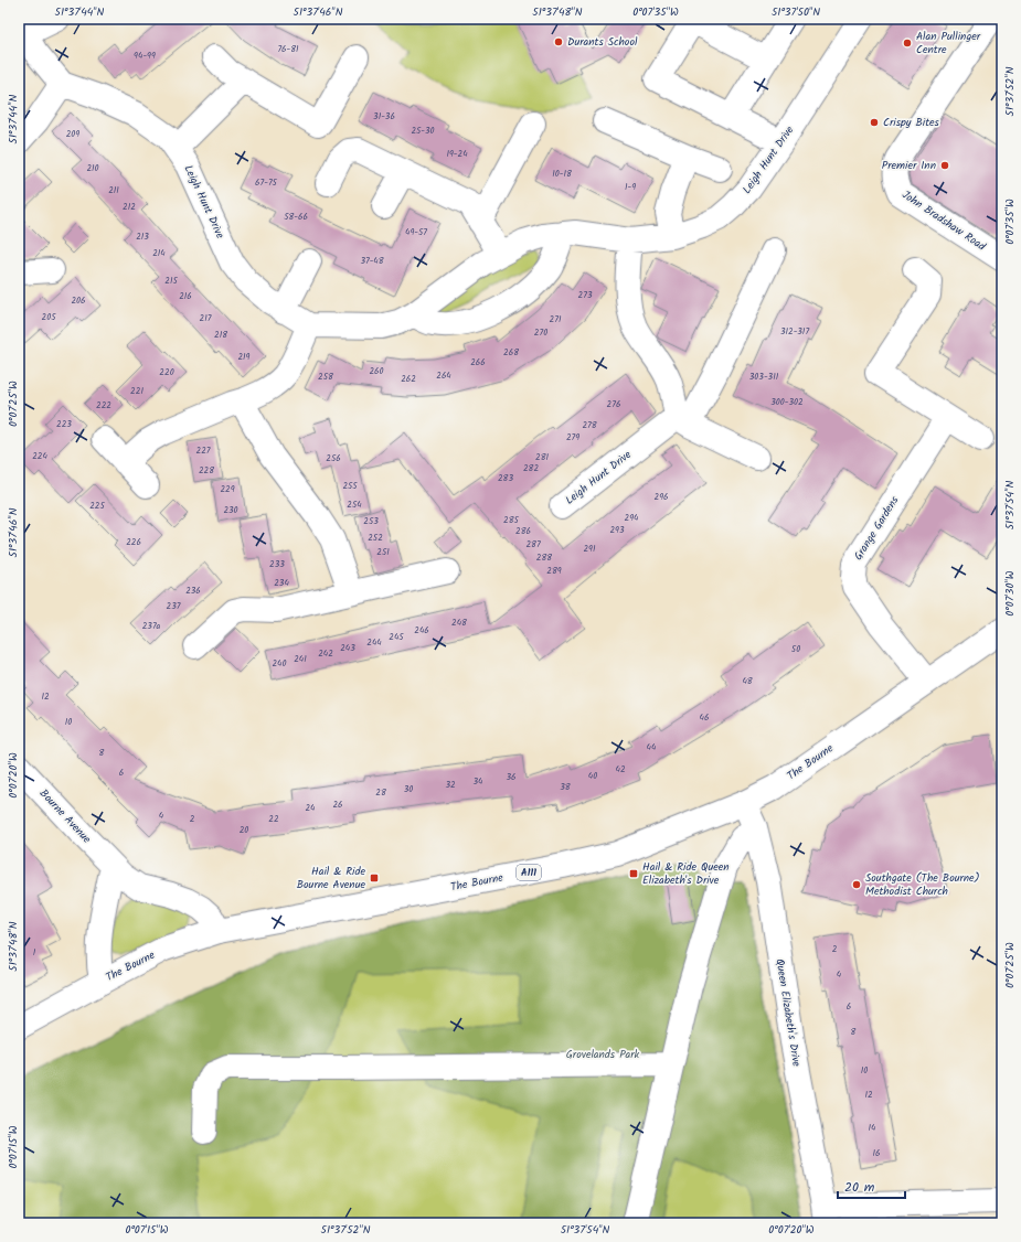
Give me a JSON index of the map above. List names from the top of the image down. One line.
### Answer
{"streets":{"street":["Leigh Hunt Drive","John Bradshaw Road","Grange Gardens","The Bourne","Bourne Avenue","A111","Queen Elizabeth's Drive"]},"crossings":[["Grange Gardens","The Bourne"],["The Bourne","Bourne Avenue"],["The Bourne","Queen Elizabeth's Drive"]],"parks":["Grovelands Park"],"places":{"other":["Durants School","Alan Pullinger Centre","Crispy Bites","Premier Inn","Southgate (The Bourne) Methodist Church"],"transit":["Hail & Ride Queen Elizabeth's Drive","Hail & Ride Bourne Avenue"]},"house_numbers":["76-81","94-99","31-36","25-30","209","19-24","210","10-18","67-75","1-9","211","212","58-66","49-57","213","214","37-48","215","273","216","206","205","217","271","312-317","270","218","268","219","266","260","220","264","258","303-311","262","221","300-302","276","222","223","278","279","227","224","281","256","282","228","283","255","229","296","254","225","230","294","285","253","293","286","252","226","287","291","251","288","233","289","234","236","237","248","237a","246","245","244","243","50","242","241","240","48","12","46","10","44","8","42","6","40","36","34","32","38","30","28","26","24","4","2","22","20","2","1","4","6","8","10","12","14","16"],"scale_bar":"20 m","coordinates":["51°37'44\"N","51°37'46\"N","51°37'48\"N","0°07'35\"W","51°37'50\"N","51°37'52\"N","0°07'25\"W","51°37'54\"N","0°07'30\"W","0°07'20\"W","0°07'15\"W"]}
